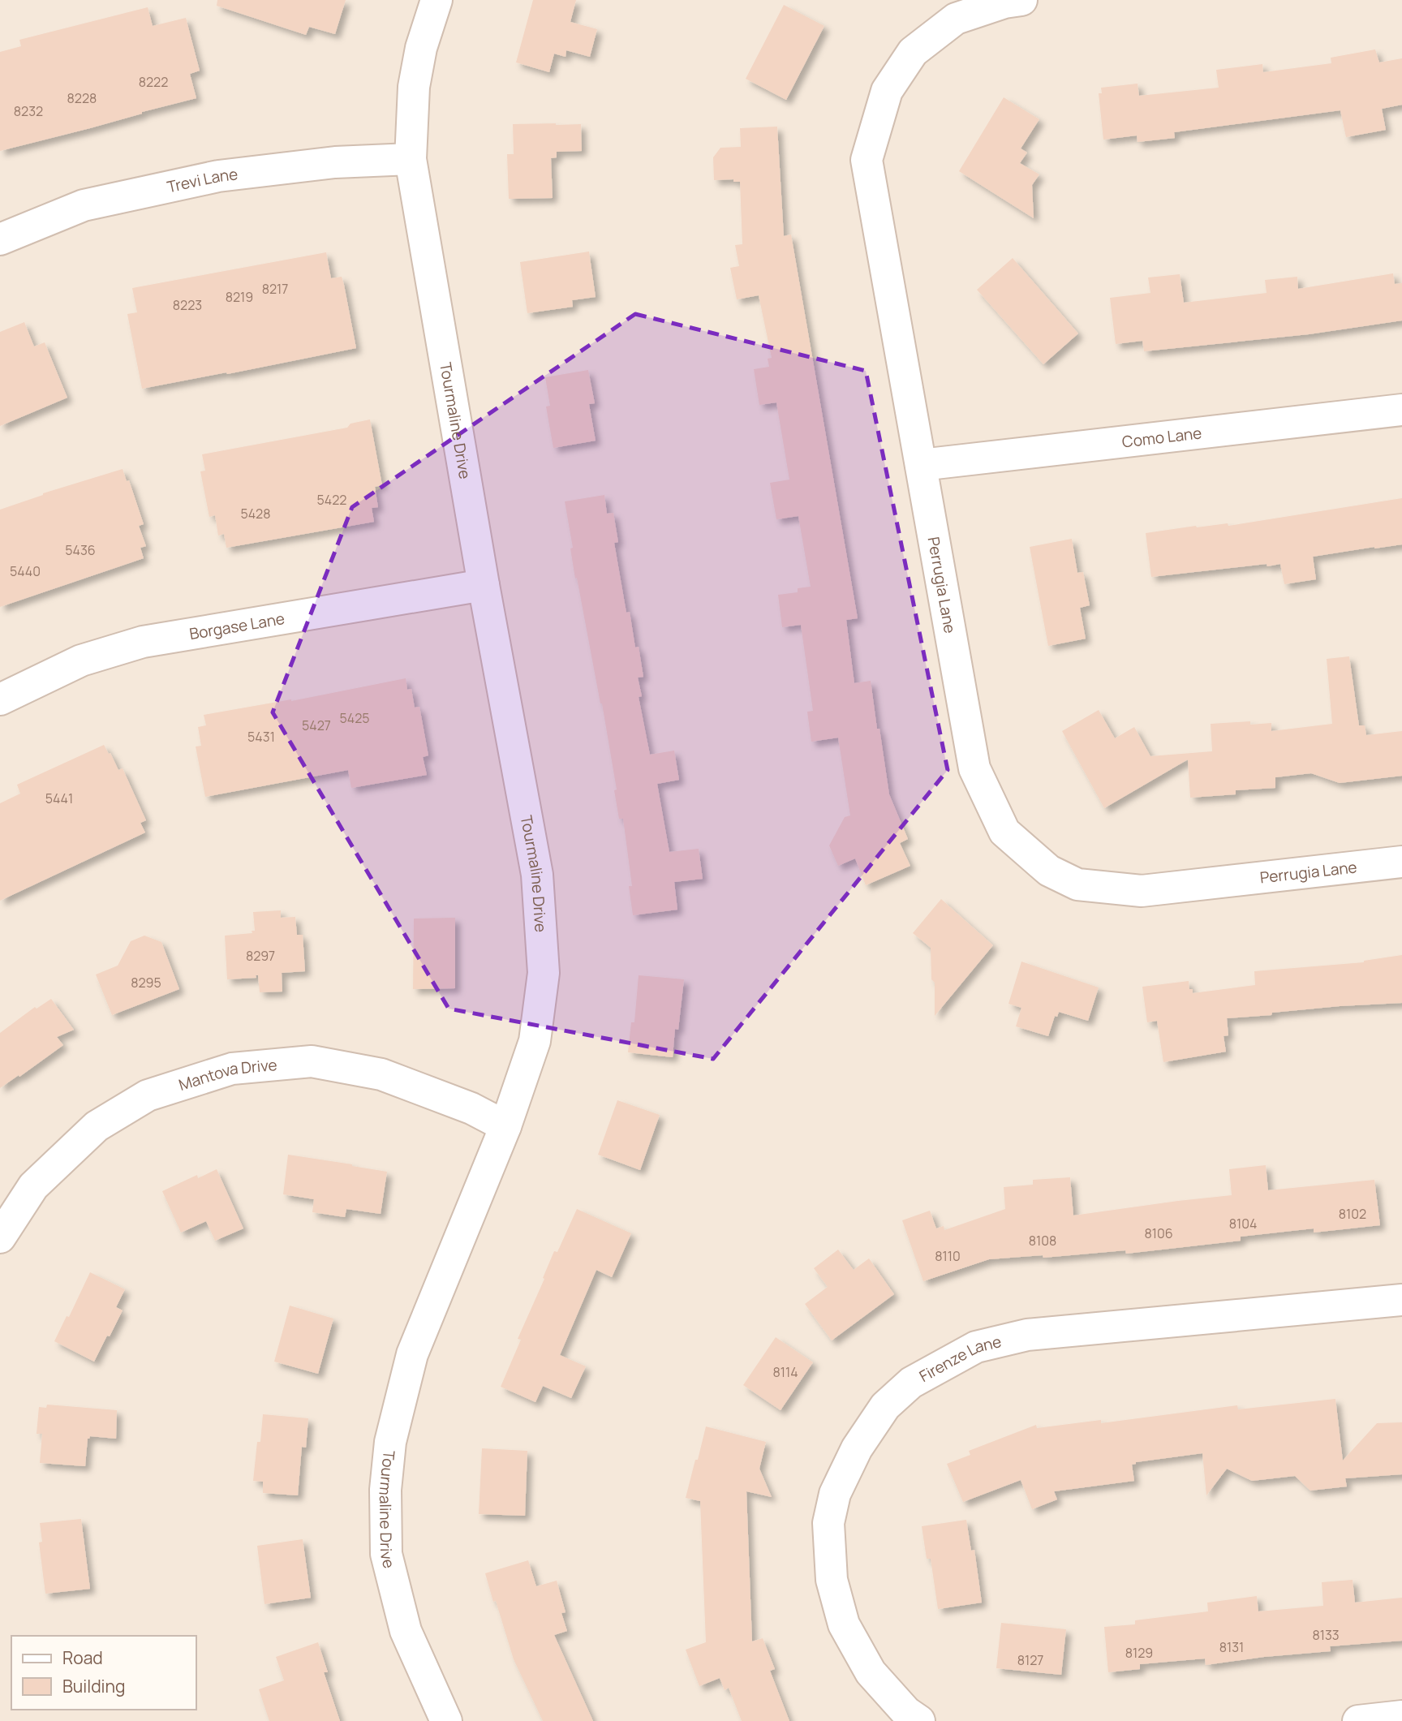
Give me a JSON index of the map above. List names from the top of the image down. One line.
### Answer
{"streets":{"street":["Trevi Lane","Tourmaline Drive","Como Lane","Perrugia Lane","Borgase Lane","Mantova Drive","Firenze Lane"]},"crossings":[["Trevi Lane","Tourmaline Drive"],["Tourmaline Drive","Borgase Lane"],["Tourmaline Drive","Mantova Drive"],["Como Lane","Perrugia Lane"]],"house_numbers":["8222","8228","8232","8217","8219","8223","5422","5428","5436","5440","5425","5427","5431","5441","8297","8295","8102","8104","8106","8108","8110","8114","8133","8131","8129","8127"],"legend":["Road","Building"]}
